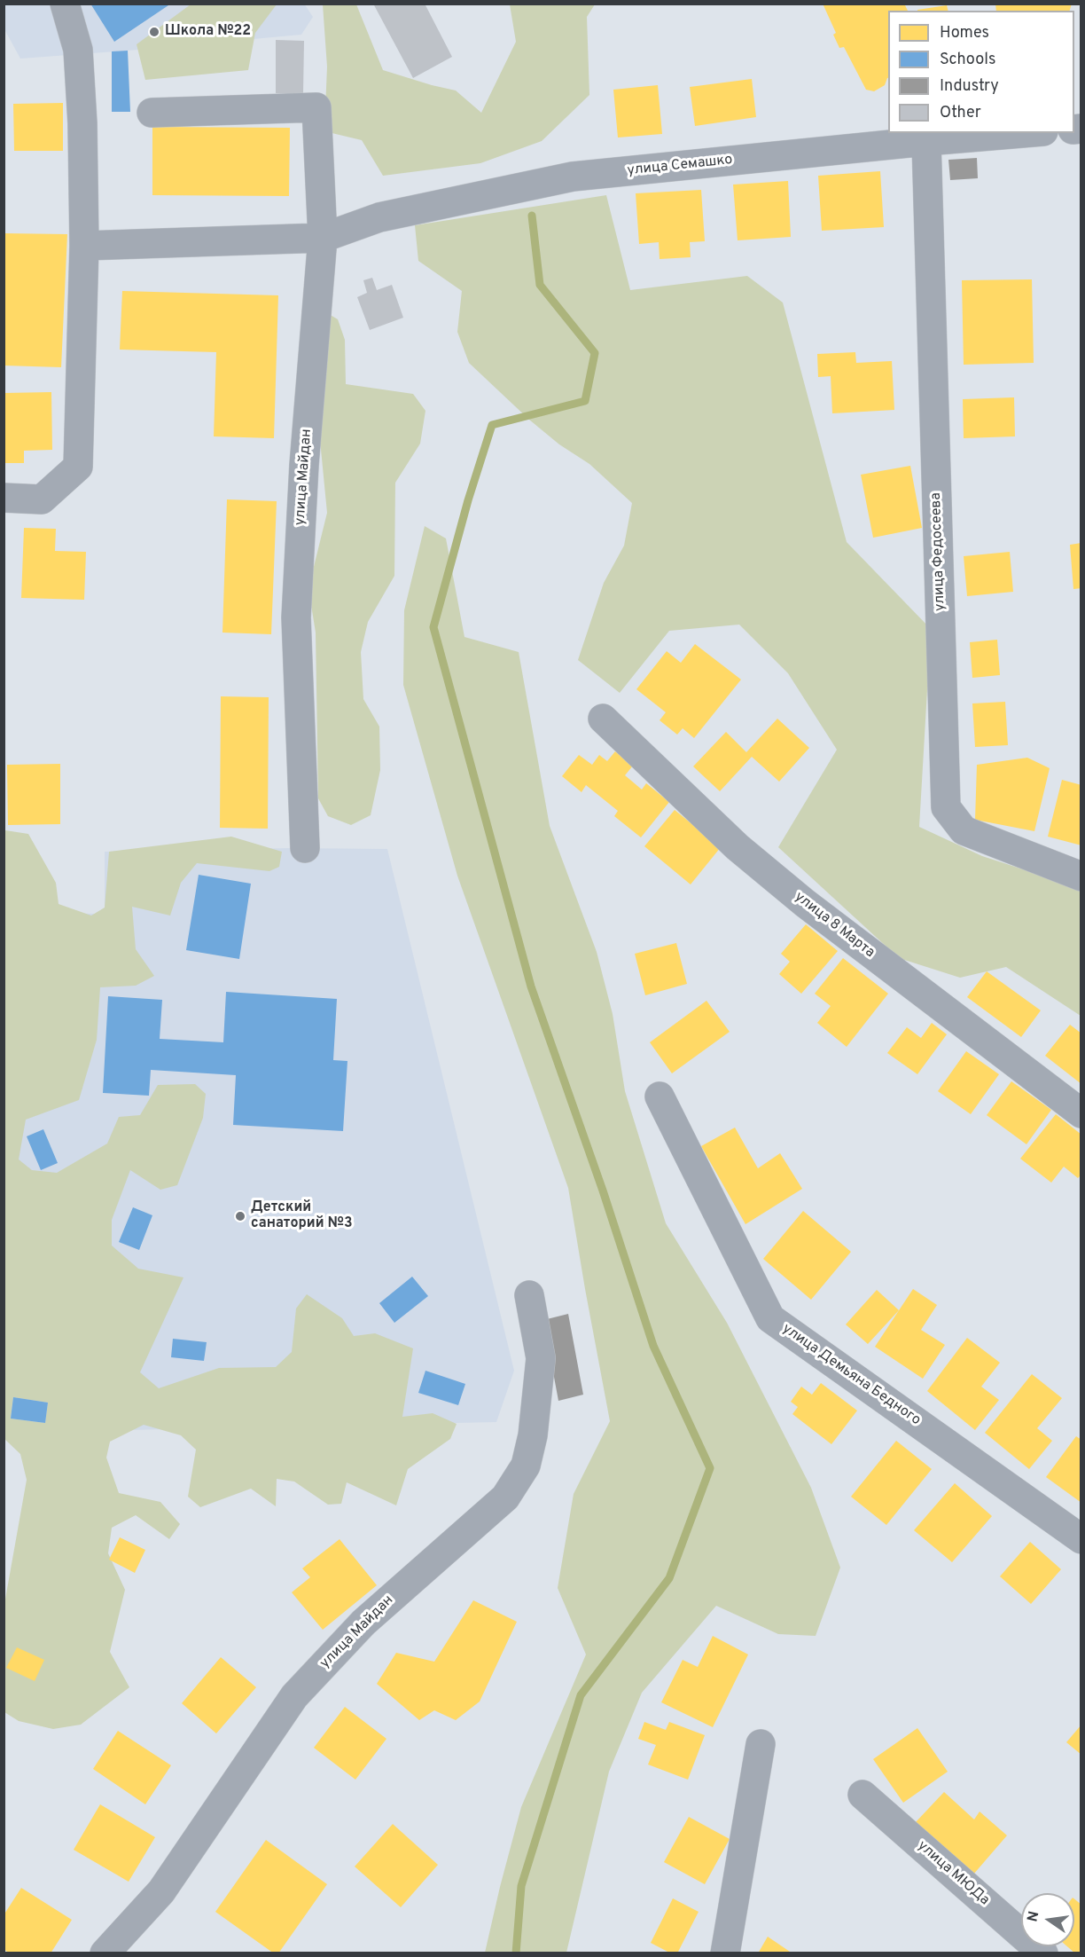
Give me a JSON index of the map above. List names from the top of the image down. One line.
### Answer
{"streets":{"street":["улица Семашко","улица Майдан","улица Федосеева","улица 8 Марта","улица Демьяна Бедного","улица МЮДа"]},"crossings":[["улица Семашко","улица Майдан"],["улица Семашко","улица Федосеева"]],"places":["Школа №22","Детский санаторий №3"],"legend":["Homes","Schools","Industry","Other"],"north":"left"}
